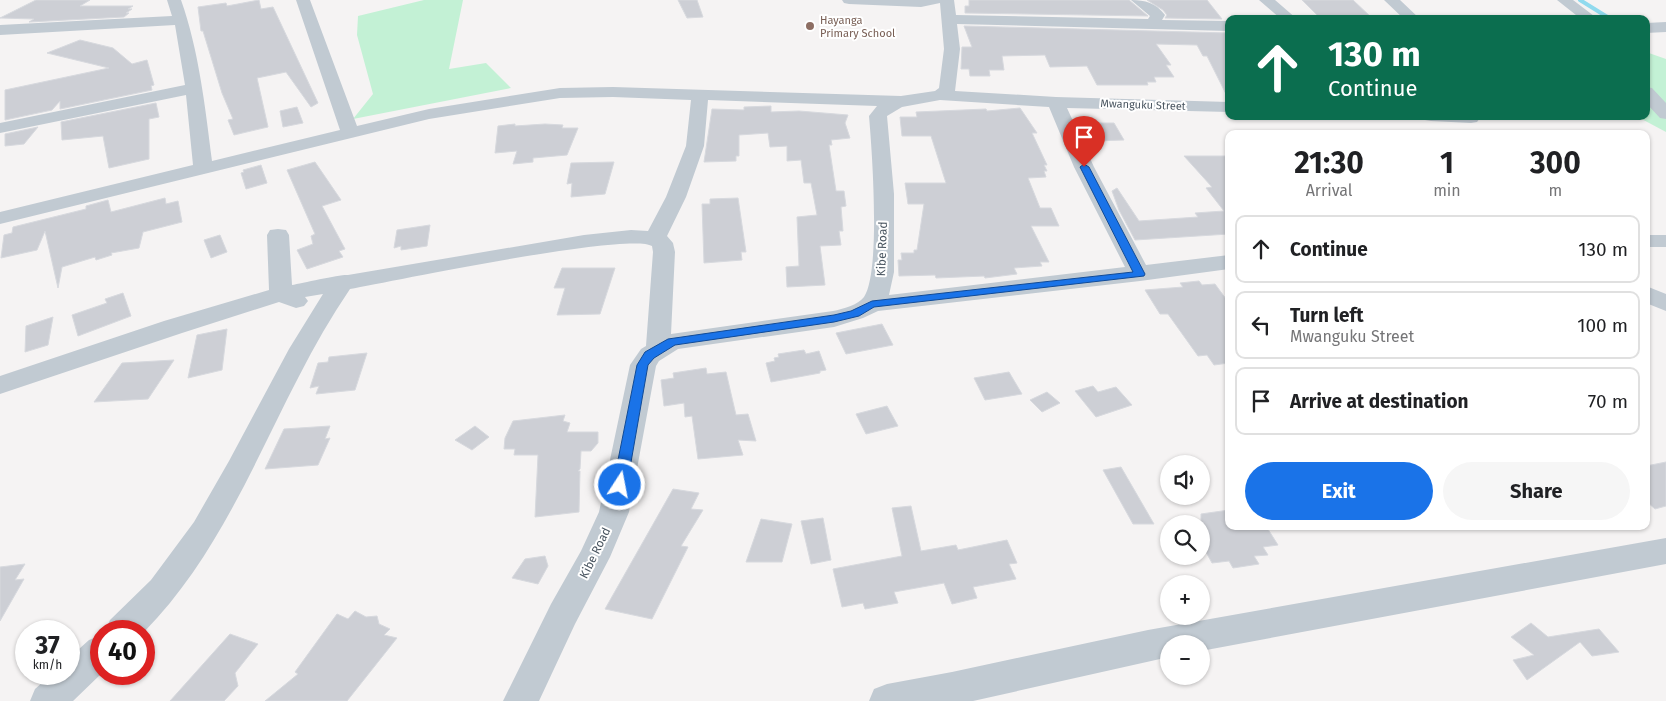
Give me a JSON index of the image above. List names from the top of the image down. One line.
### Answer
{"streets":{"street":["Mwanguku Street","Kibe Road"]},"crossings":[["Mwanguku Street","Kibe Road"]],"places":["Hayanga Primary School"],"page":{"turn":["130 m","Continue"],"eta":["21:30","Arrival","1","min","300","m"],"list":[{"name":"Continue","value":"130 m"},{"name":"Turn left","note":"Mwanguku Street","value":"100 m"},{"name":"Arrive at destination","value":"70 m"}],"buttons":["Exit","Share"],"map_buttons":["+","−"],"speed":"37 km/h","limit":"40"}}
